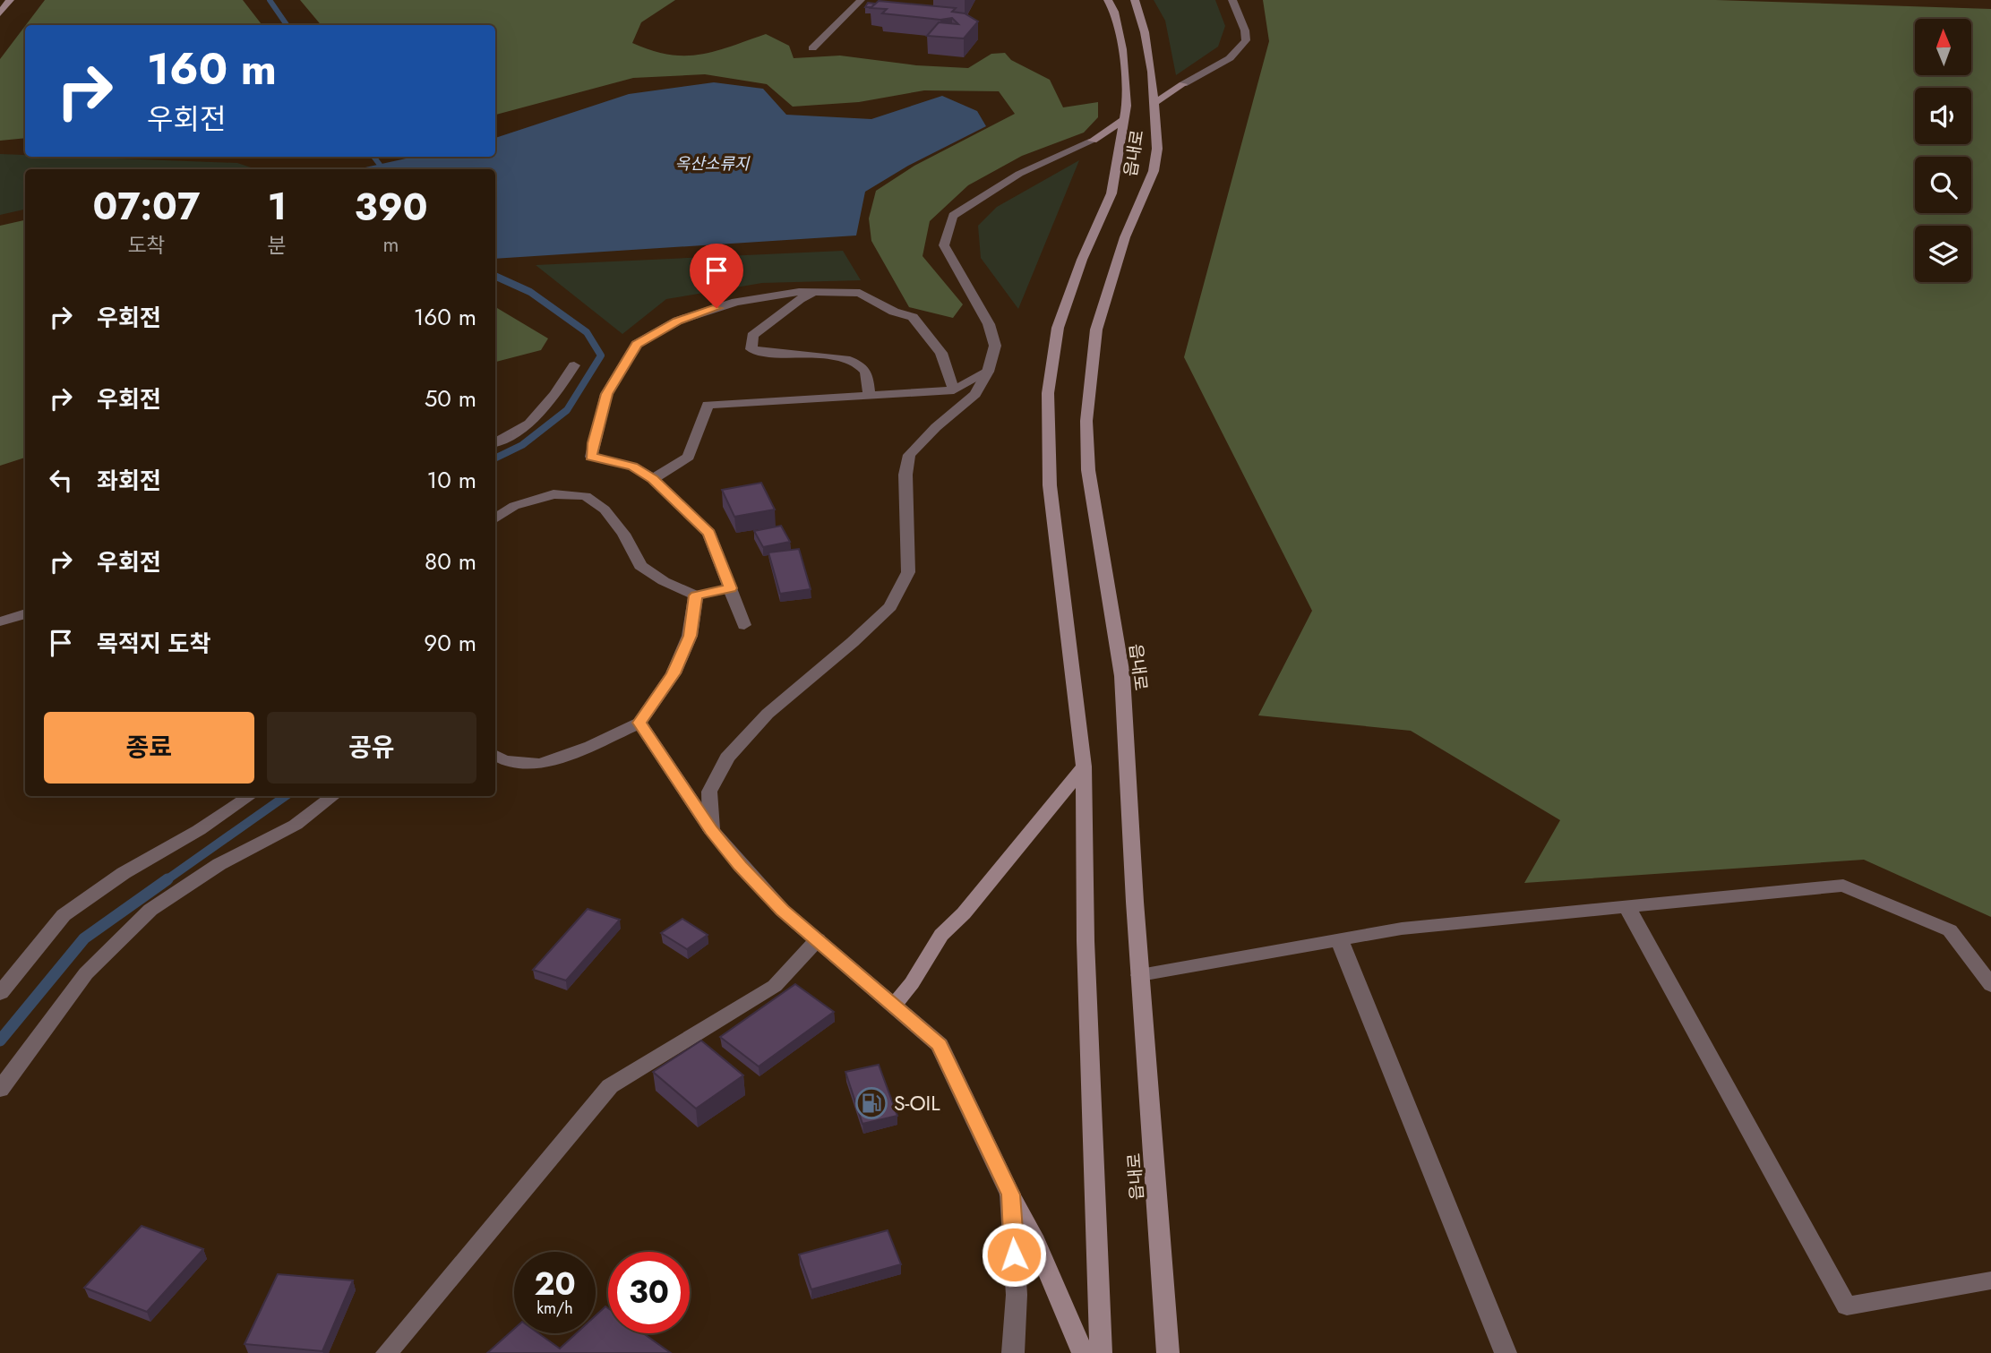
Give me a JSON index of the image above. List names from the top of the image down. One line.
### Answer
{"streets":{"street":["읍내로"]},"water":["옥산소류지"],"places":{"fuel station":["S-OIL"]},"north":"top","page":{"turn":["160 m","우회전"],"eta":["07:07","도착","1","분","390","m"],"list":[{"name":"우회전","value":"160 m"},{"name":"우회전","value":"50 m"},{"name":"좌회전","value":"10 m"},{"name":"우회전","value":"80 m"},{"name":"목적지 도착","value":"90 m"}],"buttons":["종료","공유"],"speed":"20 km/h","limit":"30"}}
